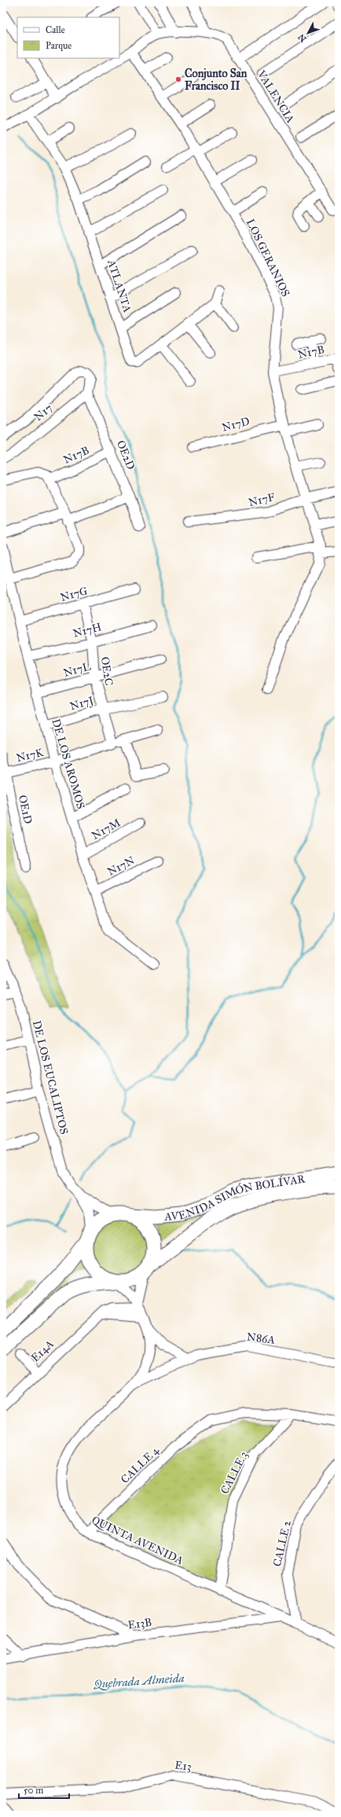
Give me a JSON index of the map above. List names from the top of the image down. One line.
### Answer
{"streets":{"highway":["AVENIDA SIMÓN BOLÍVAR"],"street":["VALENCIA","LOS GERANIOS","ATLANTA","N17B","N17","N17D","OE2D","N17F","N17G","N17H","N17L","OE2C","N17J","N17K","DE LOS AROMOS","OE1D","N17M","N17N","DE LOS EUCALIPTOS","N86A","E14A","CALLE 4","CALLE 3","QUINTA AVENIDA","CALLE 2","E13B","E13"]},"crossings":[["LOS GERANIOS","N17B"],["LOS GERANIOS","N17D"],["LOS GERANIOS","N17F"],["N17B","OE2D"],["N17","OE2D"],["N17G","OE2C"],["N17G","DE LOS AROMOS"],["N17H","OE2C"],["N17H","DE LOS AROMOS"],["N17L","OE2C"],["N17L","DE LOS AROMOS"],["OE2C","N17J"],["OE2C","N17K"],["N17J","DE LOS AROMOS"],["N17K","DE LOS AROMOS"],["N17K","OE1D"],["DE LOS AROMOS","N17M"],["DE LOS AROMOS","N17N"],["DE LOS EUCALIPTOS","AVENIDA SIMÓN BOLÍVAR"],["DE LOS EUCALIPTOS","QUINTA AVENIDA"],["AVENIDA SIMÓN BOLÍVAR","QUINTA AVENIDA"],["N86A","QUINTA AVENIDA"],["E14A","QUINTA AVENIDA"],["CALLE 4","CALLE 3"],["CALLE 4","QUINTA AVENIDA"],["CALLE 3","QUINTA AVENIDA"],["QUINTA AVENIDA","CALLE 2"],["QUINTA AVENIDA","E13B"]],"water":["Quebrada Almeida"],"places":["Conjunto San Francisco II"],"legend":["Calle","Parque"],"scale_bar":"50 m","north":"bottom left"}
